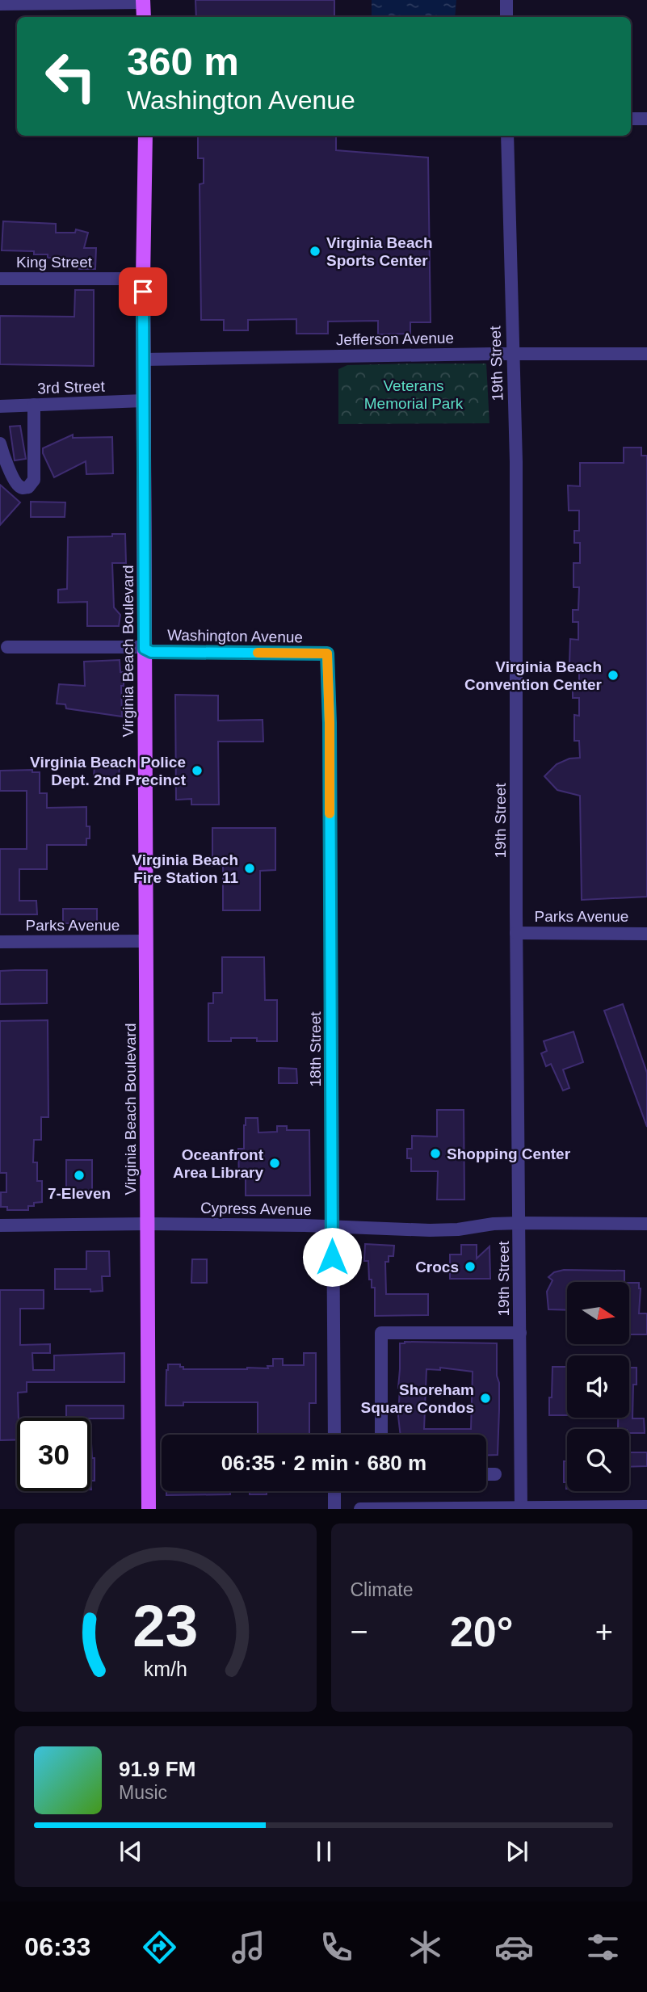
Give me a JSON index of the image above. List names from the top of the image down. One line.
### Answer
{"streets":{"main road":["Virginia Beach Boulevard"],"street":["King Street","Jefferson Avenue","19th Street","3rd Street","Washington Avenue","Parks Avenue","18th Street","Cypress Avenue"]},"crossings":[["King Street","Virginia Beach Boulevard"],["Jefferson Avenue","19th Street"],["Jefferson Avenue","Virginia Beach Boulevard"],["19th Street","Parks Avenue"],["19th Street","Cypress Avenue"],["3rd Street","Virginia Beach Boulevard"],["Washington Avenue","Virginia Beach Boulevard"],["Washington Avenue","18th Street"],["Virginia Beach Boulevard","Parks Avenue"],["Virginia Beach Boulevard","Cypress Avenue"],["18th Street","Cypress Avenue"]],"parks":["Veterans Memorial Park"],"places":["Virginia Beach Sports Center","Virginia Beach Convention Center","Virginia Beach Police Dept. 2nd Precinct","Virginia Beach Fire Station 11","Shopping Center","Oceanfront Area Library","7-Eleven","Crocs","Shoreham Square Condos"],"north":"right","page":{"turn":["360 m","Washington Avenue"],"limit":"30","trip":"06:35 · 2 min · 680 m","tile":"Climate","heat":["−","20°","+"],"song":["91.9 FM","Music"],"tabs":"06:33","gauge":["23","km/h"]}}
